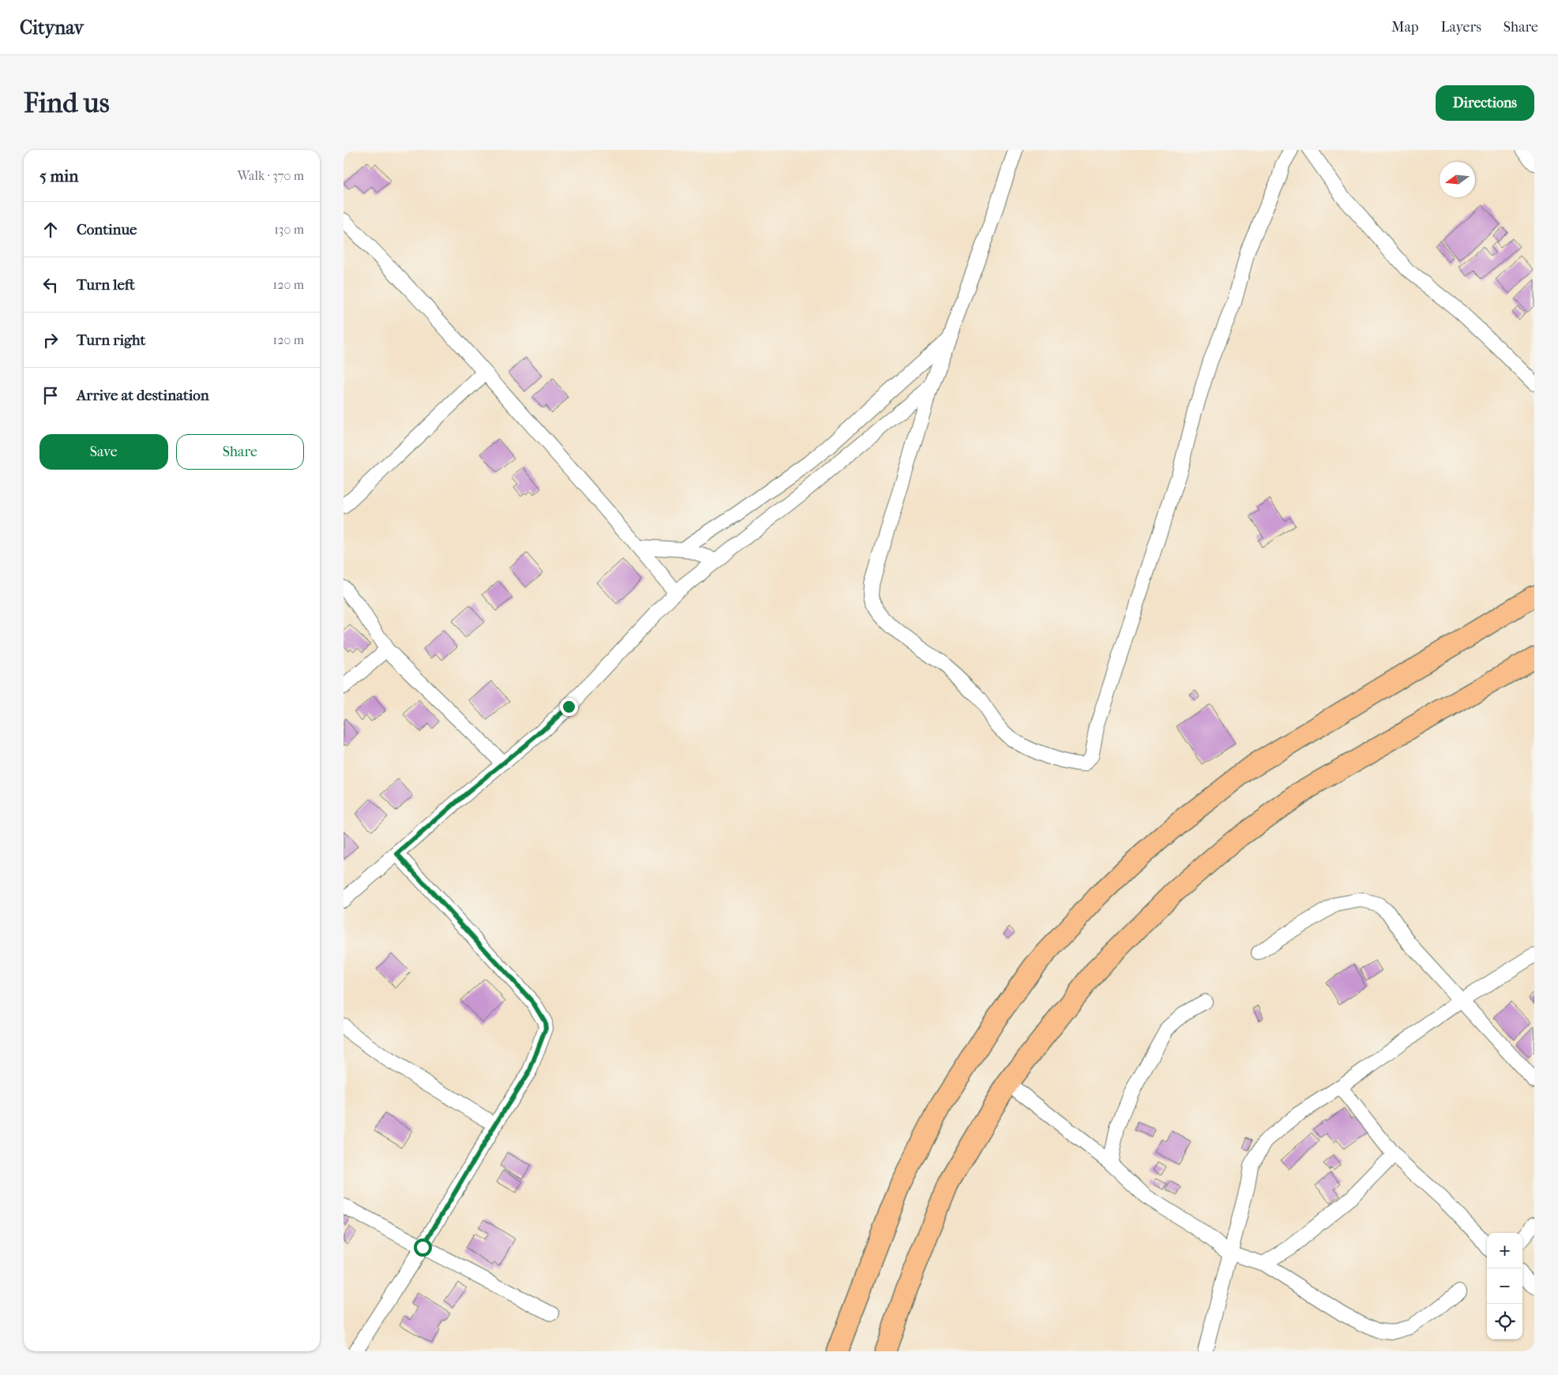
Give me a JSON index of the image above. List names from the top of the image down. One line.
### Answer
{"north":"left","page":{"header":"Citynav","nav":["Map","Layers","Share"],"buttons":["Directions",["Save","Share"]],"title":"Find us","heading":["5 min","Walk · 370 m"],"list":[["Continue","130 m"],["Turn left","120 m"],["Turn right","120 m"],"Arrive at destination"],"map_buttons":["+","−"]}}
